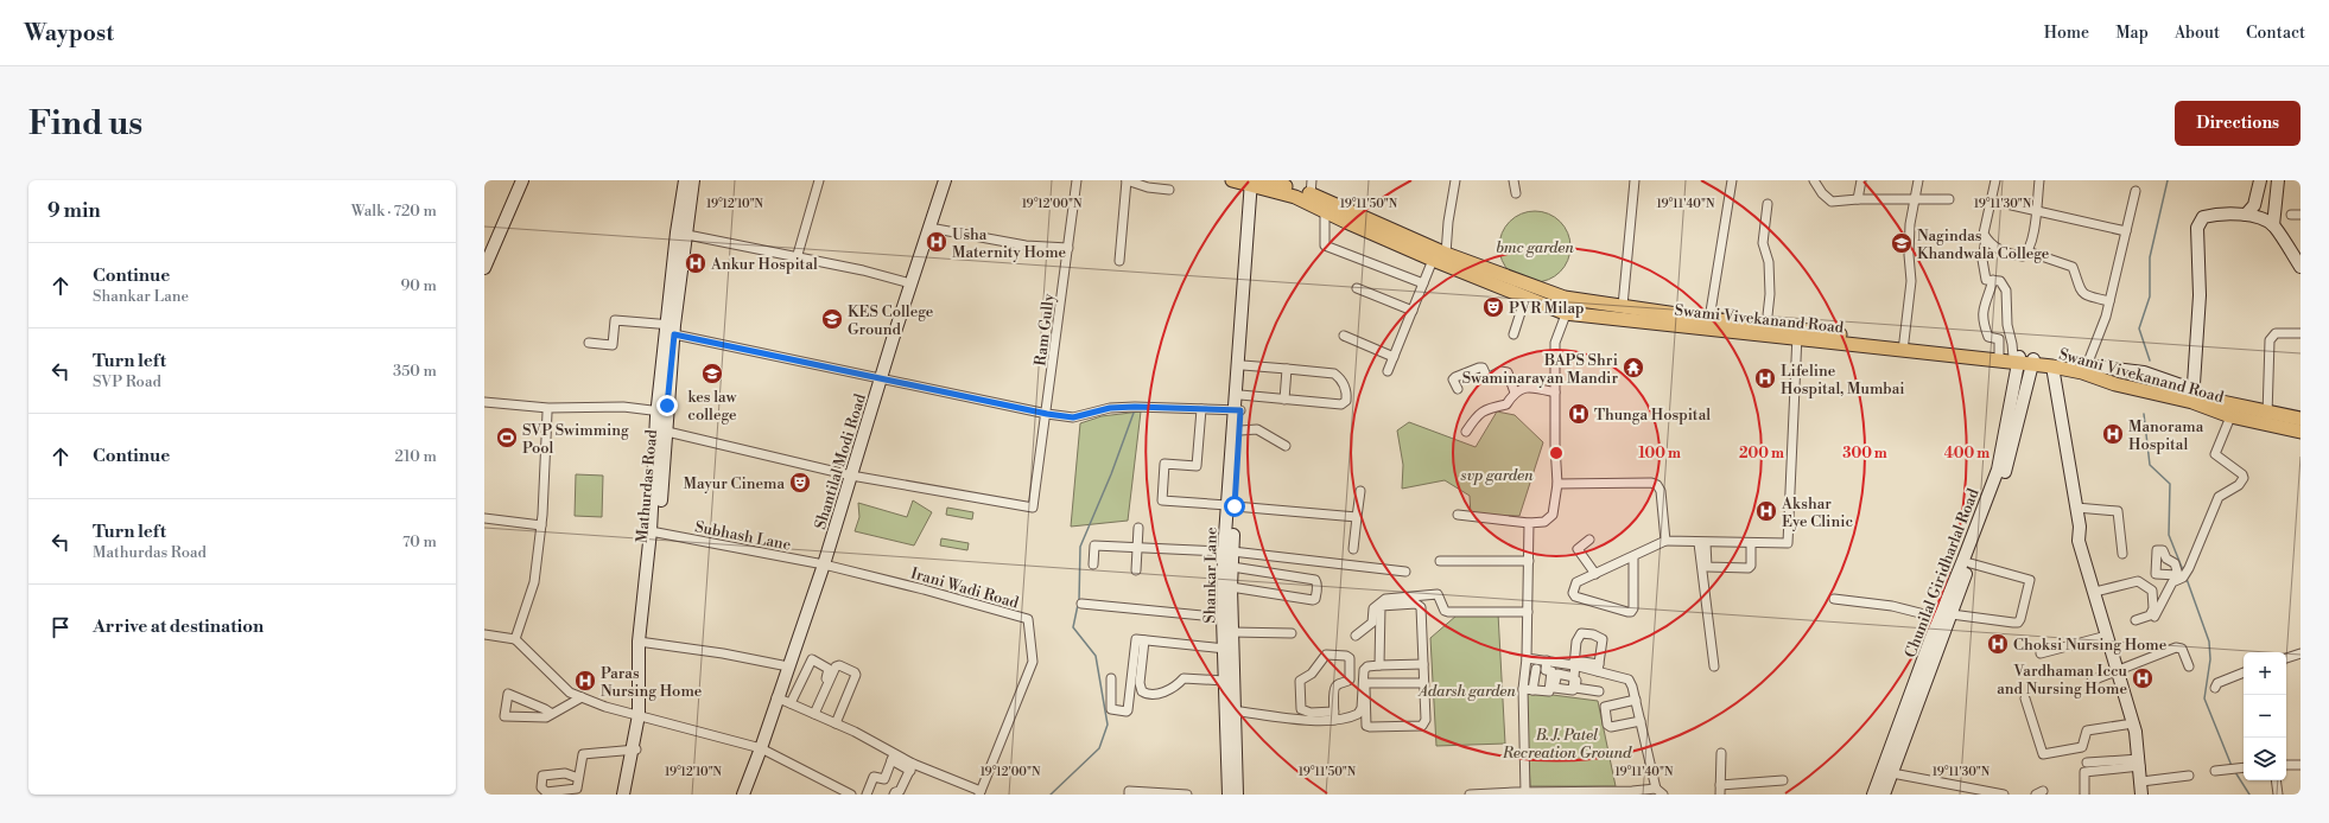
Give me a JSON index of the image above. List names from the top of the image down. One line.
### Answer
{"streets":{"main road":["Swami Vivekanand Road"],"street":["Ram Gully","Shantilal Modi Road","Mathurdas Road","Subhash Lane","Chunilal Giridharlal Road","Shankar Lane","Irani Wadi Road"]},"crossings":[["Swami Vivekanand Road","Chunilal Giridharlal Road"],["Swami Vivekanand Road","Shankar Lane"],["Ram Gully","Shantilal Modi Road"],["Shantilal Modi Road","Subhash Lane"],["Shantilal Modi Road","Irani Wadi Road"],["Mathurdas Road","Subhash Lane"],["Subhash Lane","Irani Wadi Road"]],"parks":["bmc garden","svp garden","Adarsh garden","B. J. Patel Recreation Ground"],"places":{"hospital":["Usha Maternity Home","Ankur Hospital","Lifeline Hospital, Mumbai","Thunga Hospital","Manorama Hospital","Akshar Eye Clinic","Choksi Nursing Home","Vardhaman Iccu and Nursing Home","Paras Nursing Home"],"school or university":["Nagindas Khandwala College","KES College Ground","kes law college"],"theatre":["PVR Milap","Mayur Cinema"],"temple":["BAPS Shri Swaminarayan Mandir"],"sports":["SVP Swimming Pool"]},"page":{"header":"Waypost","nav":["Home","Map","About","Contact"],"buttons":"Directions","title":"Find us","heading":["9 min","Walk · 720 m"],"list":[["Continue","Shankar Lane","90 m"],["Turn left","SVP Road","350 m"],["Continue","210 m"],["Turn left","Mathurdas Road","70 m"],"Arrive at destination"],"map_buttons":["+","−"]},"coordinates":["19°12'10\"N","19°12'00\"N","19°11'50\"N","19°11'40\"N","19°11'30\"N"],"rings":["100 m","200 m","300 m","400 m"]}
